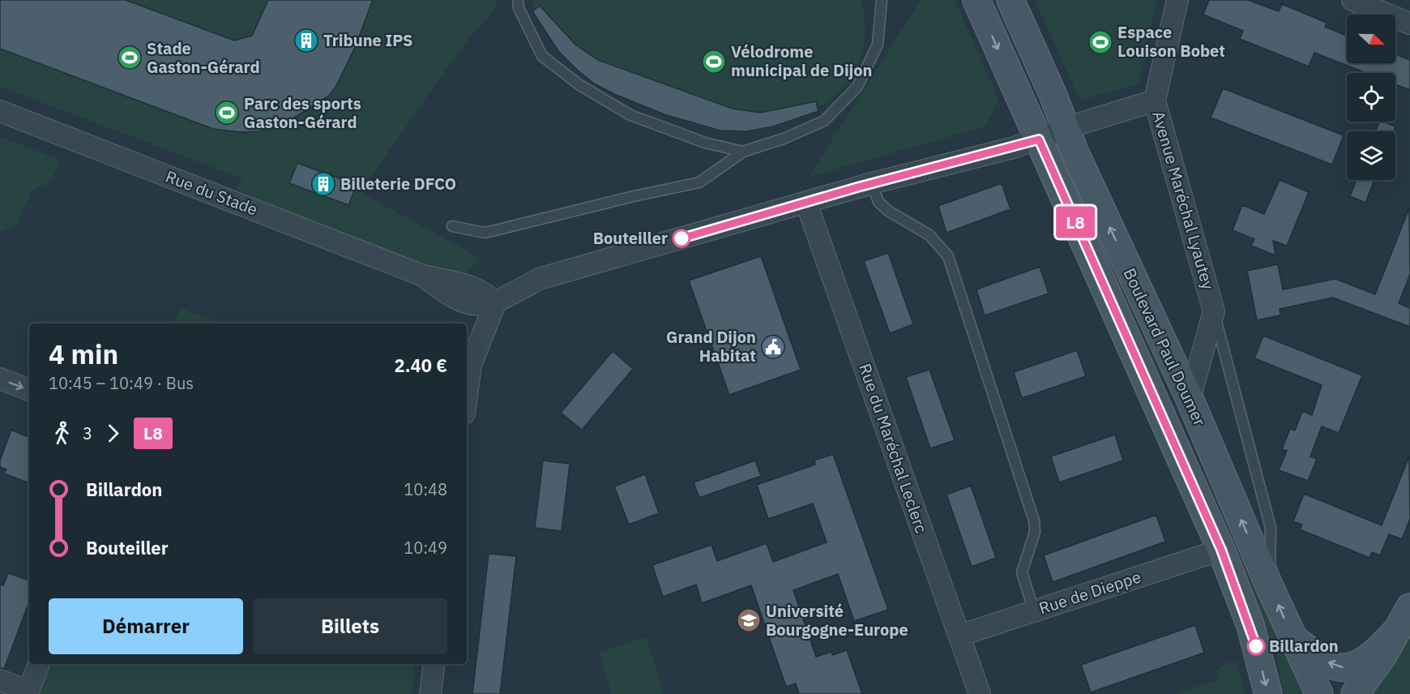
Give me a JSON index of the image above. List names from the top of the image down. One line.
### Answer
{"streets":{"main road":["Boulevard Paul Doumer"],"street":["Rue du Stade","Avenue Maréchal Lyautey","Rue du Maréchal Leclerc","Rue de Dieppe"]},"crossings":[["Rue du Stade","Avenue Maréchal Lyautey"],["Rue du Stade","Boulevard Paul Doumer"],["Rue du Stade","Rue du Maréchal Leclerc"],["Avenue Maréchal Lyautey","Boulevard Paul Doumer"],["Boulevard Paul Doumer","Rue de Dieppe"],["Rue du Maréchal Leclerc","Rue de Dieppe"]],"places":{"building":["Tribune IPS","Billeterie DFCO"],"sports":["Espace Louison Bobet","Stade Gaston-Gérard","Vélodrome municipal de Dijon","Parc des sports Gaston-Gérard"],"other":["Bouteiller","Billardon"],"public building":["Grand Dijon Habitat"],"school or university":["Université Bourgogne-Europe"]},"lines":["bus line L8"],"north":"right","page":{"on_map":"L8","heading":["4 min","10:45 – 10:49 · Bus","2.40 €"],"legs":["3","L8"],"list":[{"name":"Billardon","value":"10:48"},{"name":"Bouteiller","value":"10:49"}],"buttons":["Démarrer","Billets"]}}
